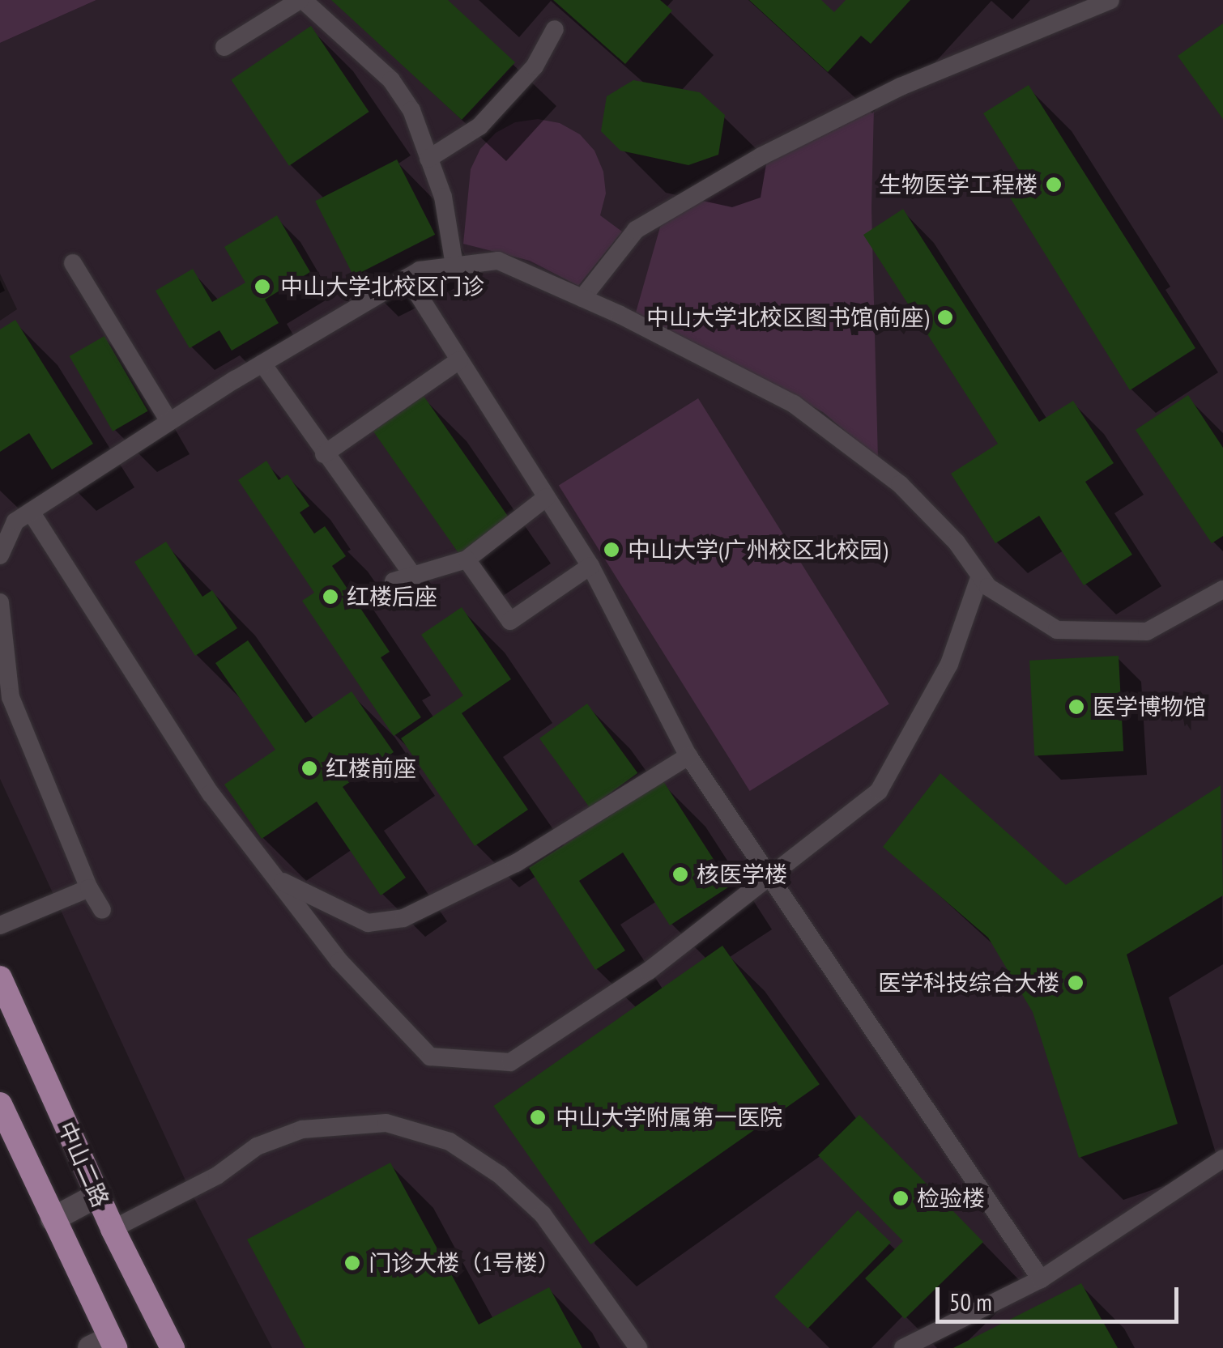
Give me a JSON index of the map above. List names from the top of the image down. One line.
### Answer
{"streets":{"main road":["中山二路"]},"places":["生物医学工程楼","中山大学北校区门诊","中山大学北校区图书馆(前座)","中山大学(广州校区北校园)","红楼后座","医学博物馆","红楼前座","核医学楼","医学科技综合大楼","中山大学附属第一医院","检验楼","门诊大楼（1号楼）"],"scale_bar":"50 m"}
